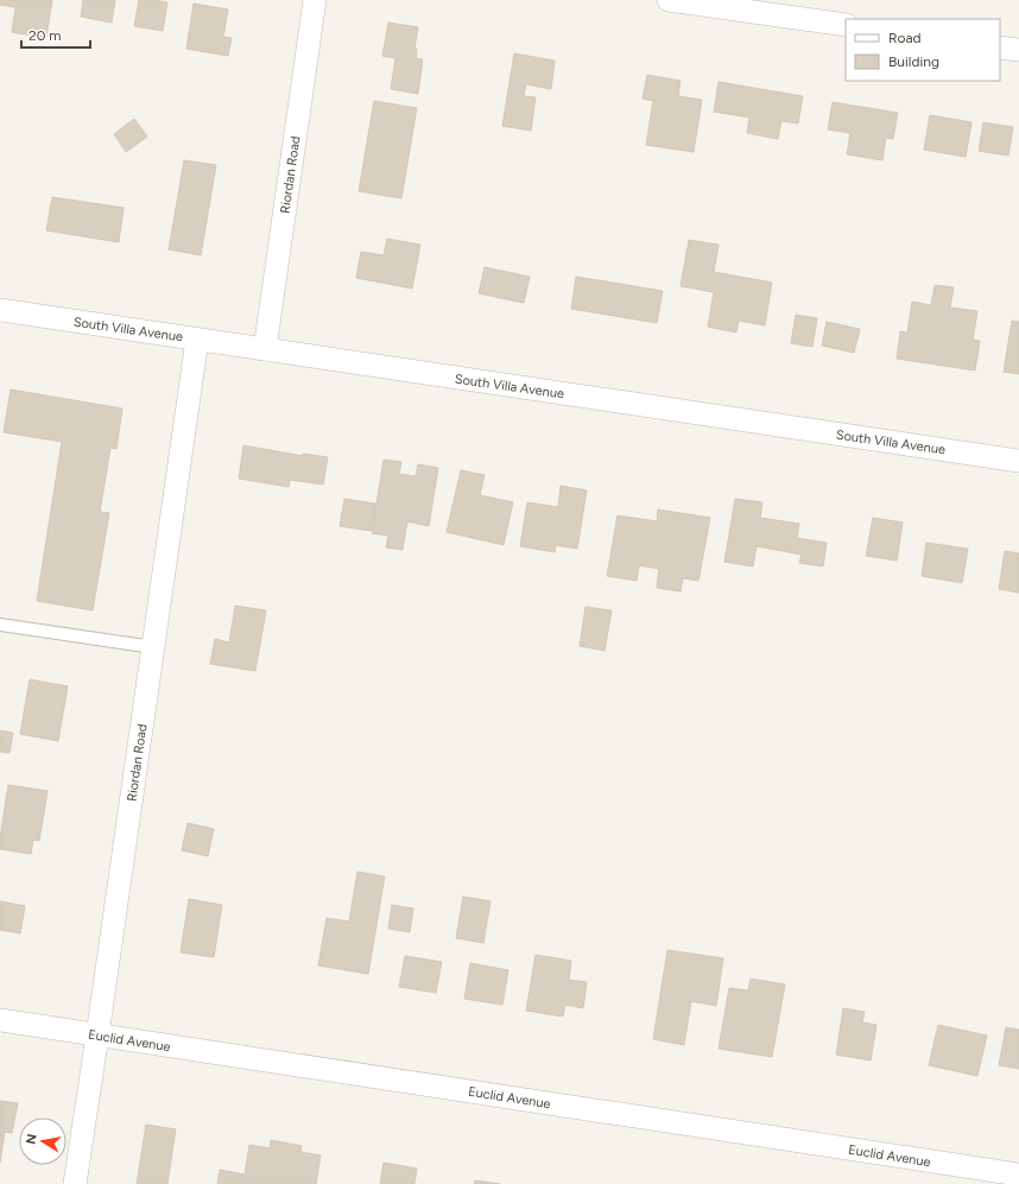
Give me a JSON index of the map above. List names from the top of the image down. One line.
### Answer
{"streets":{"street":["Riordan Road","South Villa Avenue","Euclid Avenue"]},"crossings":[["Riordan Road","South Villa Avenue"],["Riordan Road","Euclid Avenue"]],"legend":["Road","Building"],"scale_bar":"20 m","north":"left"}
